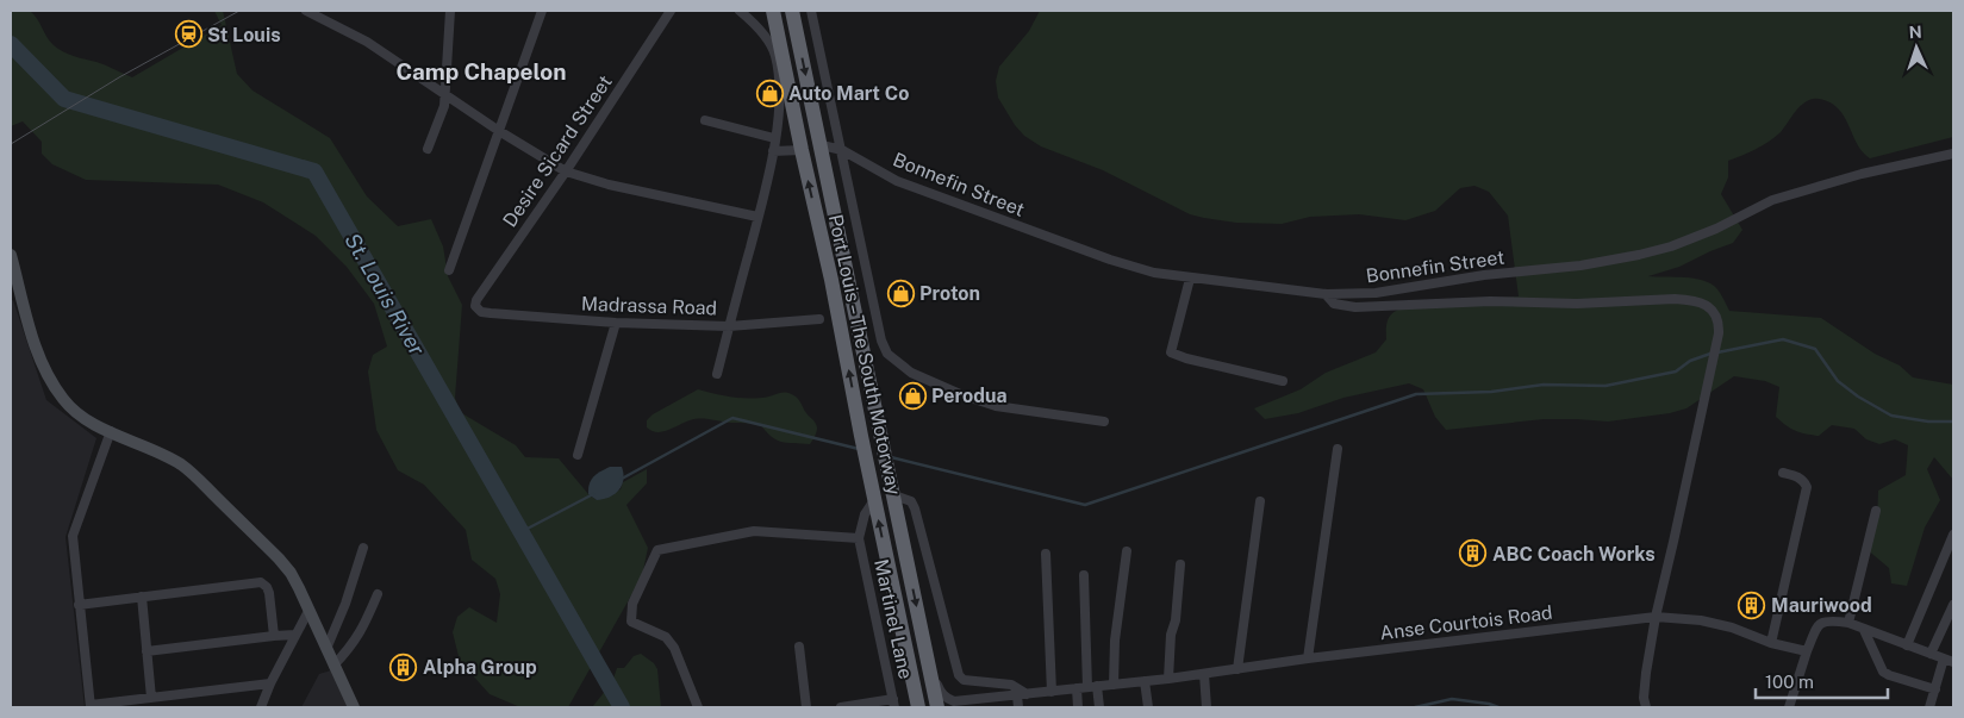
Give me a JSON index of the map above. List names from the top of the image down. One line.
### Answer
{"streets":{"highway":["Port Louis – The South Motorway"],"street":["Desire Sicard Street","Bonnefin Street","Madrassa Road","Martinel Lane","Anse Courtois Road"]},"crossings":[["Desire Sicard Street","Madrassa Road"],["Bonnefin Street","Port Louis – The South Motorway"]],"districts":["Camp Chapelon"],"water":["St. Louis River"],"places":{"station":["St Louis"],"shop":["Auto Mart Co","Proton","Perodua"],"building":["ABC Coach Works","Mauriwood","Alpha Group"]},"scale_bar":"100 m","north":"top"}
